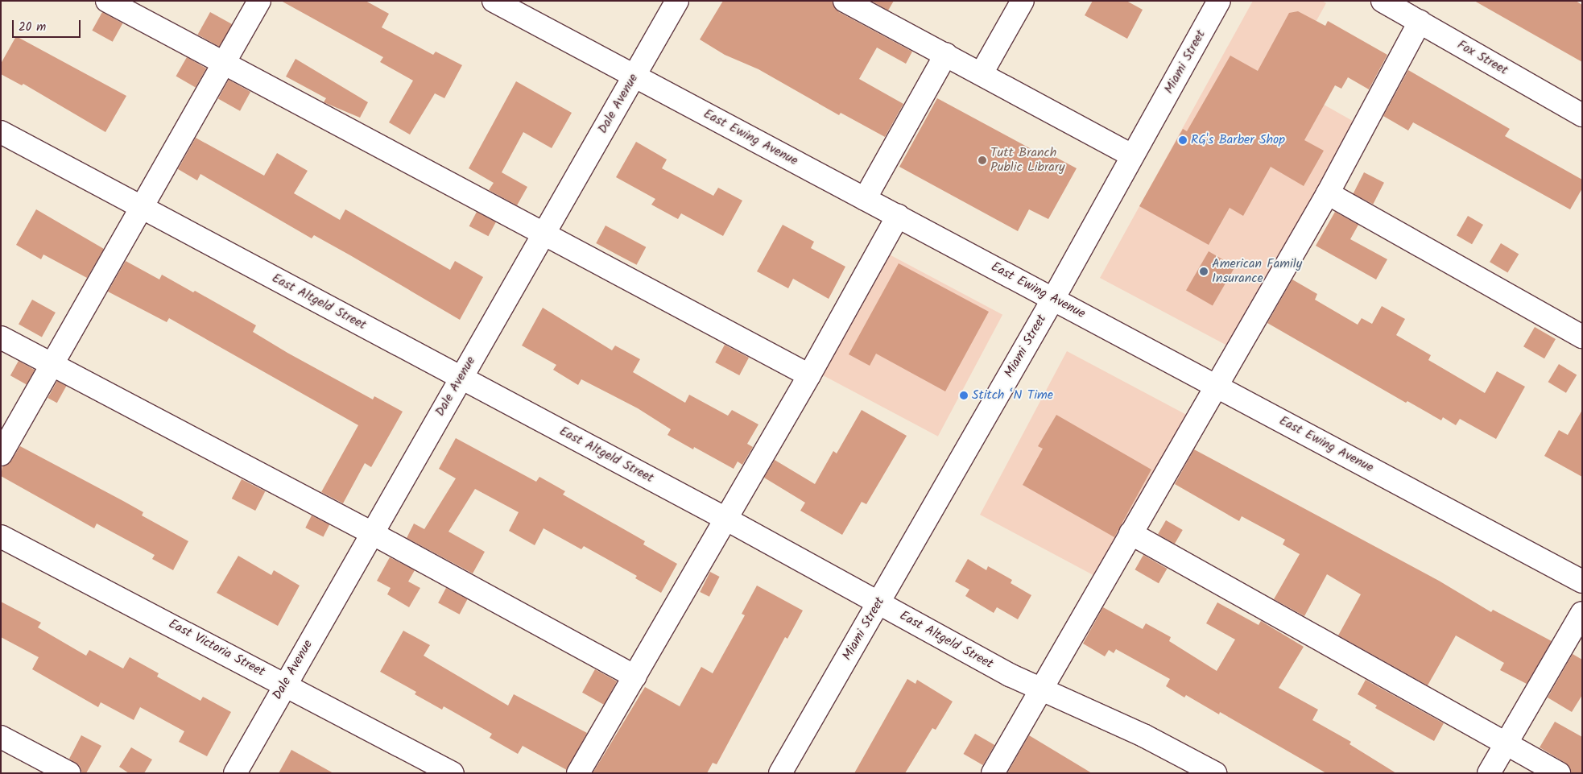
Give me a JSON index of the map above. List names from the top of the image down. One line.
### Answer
{"streets":{"street":["Fox Street","Miami Street","Dale Avenue","East Ewing Avenue","East Altgeld Street","East Victoria Street"]},"crossings":[["Miami Street","East Ewing Avenue"],["Miami Street","East Altgeld Street"],["Dale Avenue","East Ewing Avenue"],["Dale Avenue","East Altgeld Street"],["Dale Avenue","East Victoria Street"]],"places":["RG's Barber Shop","Tutt Branch Public Library","American Family Insurance","Stitch ‘N Time"],"scale_bar":"20 m"}
